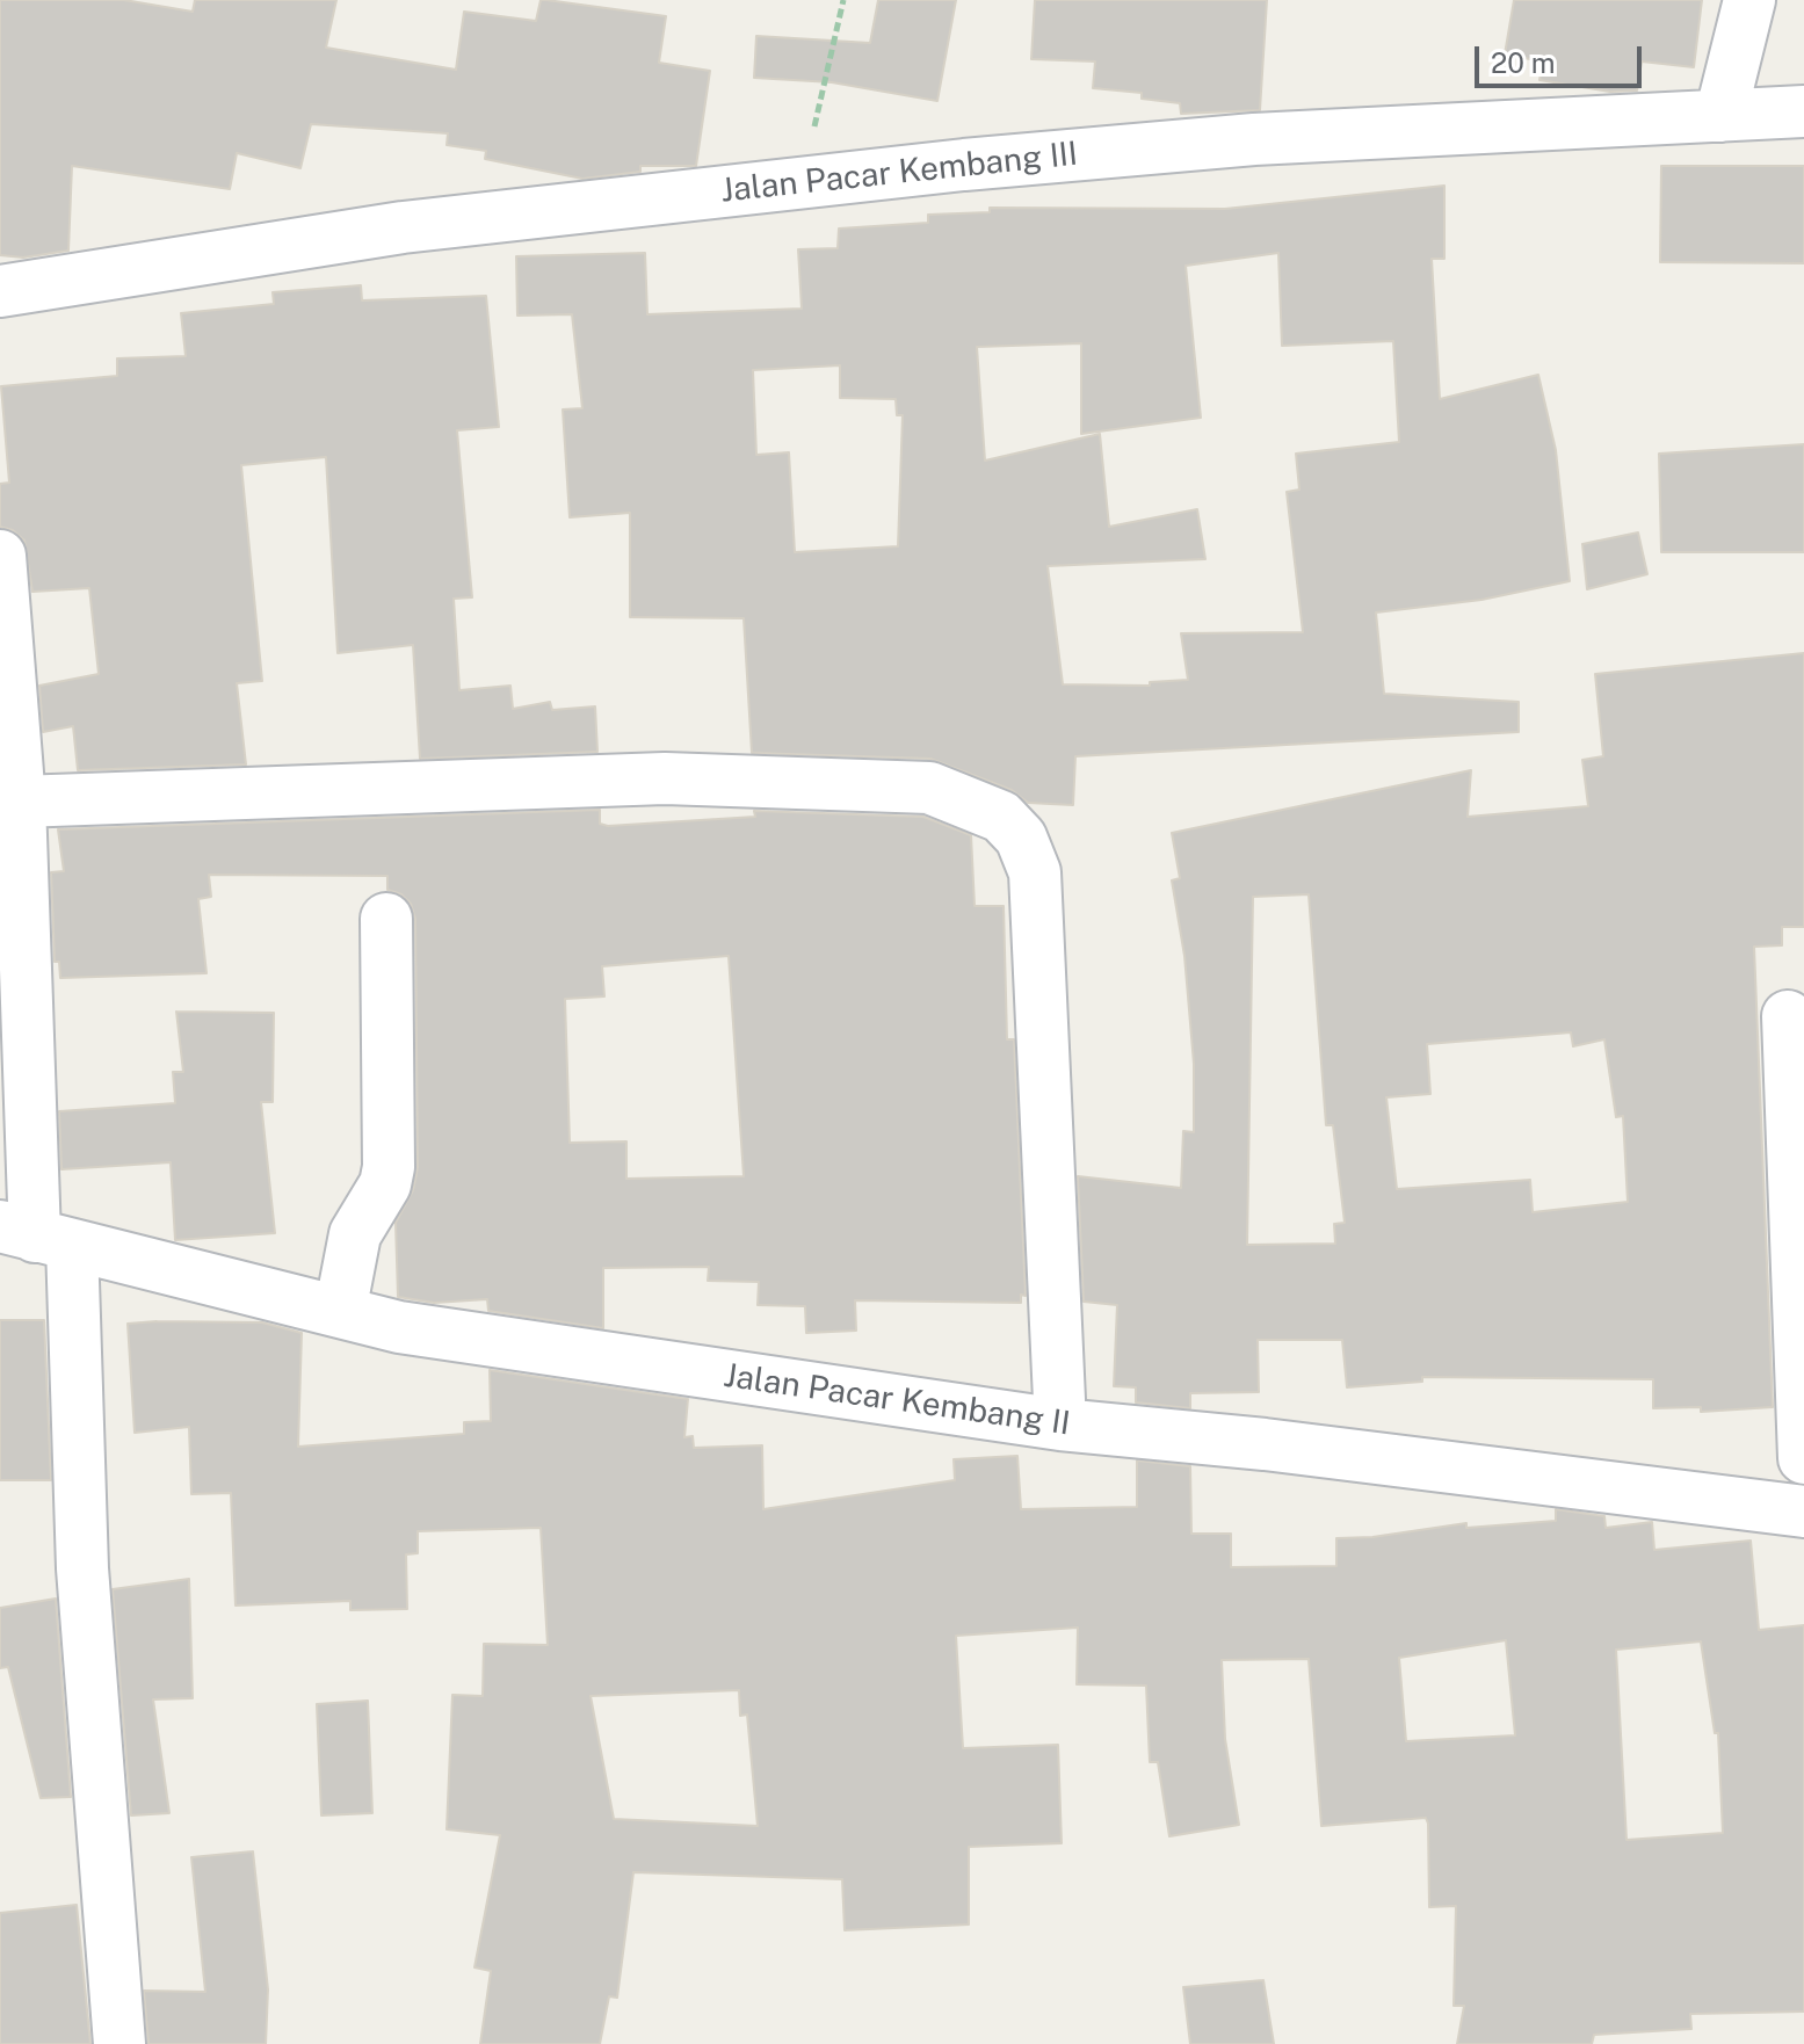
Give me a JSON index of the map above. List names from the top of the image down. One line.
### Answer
{"streets":{"street":["Jalan Pacar Kembang III","Jalan Pacar Kembang II"]},"scale_bar":"20 m"}
